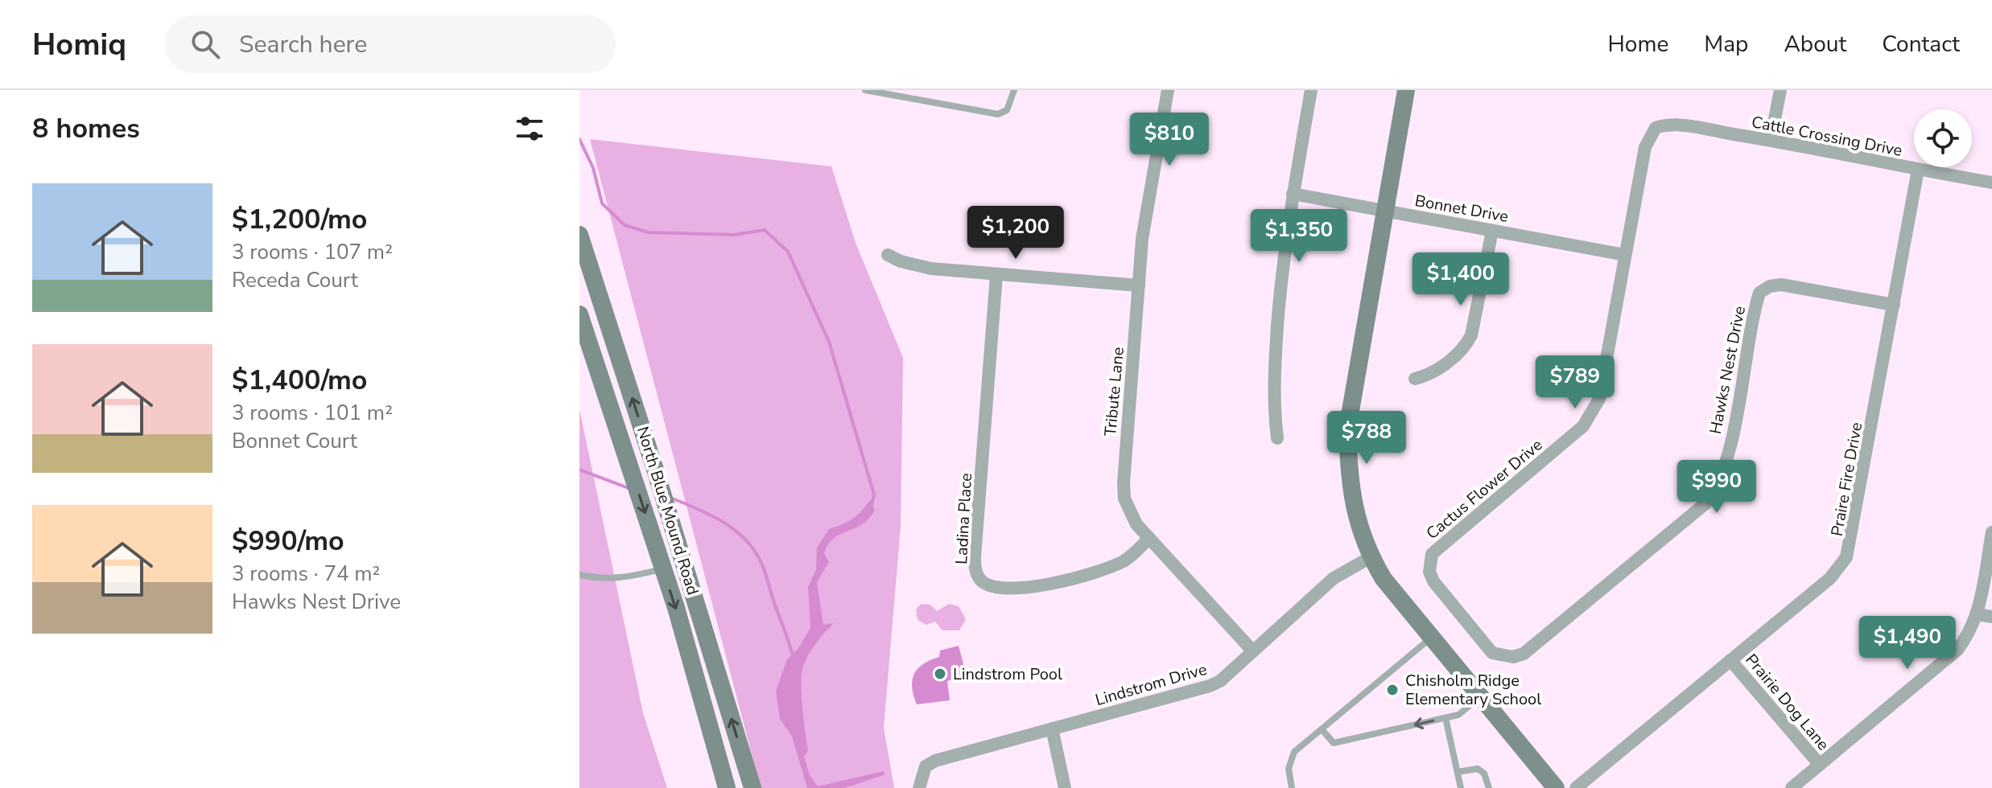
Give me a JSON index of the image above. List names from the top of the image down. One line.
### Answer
{"streets":{"main road":["North Blue Mound Road"],"street":["Cattle Crossing Drive","Bonnet Drive","Hawks Nest Drive","Tribute Lane","Praire Fire Drive","Cactus Flower Drive","Ladina Place","Lindstrom Drive","Prairie Dog Lane"]},"crossings":[["Cattle Crossing Drive","Praire Fire Drive"],["Cattle Crossing Drive","Cactus Flower Drive"],["Bonnet Drive","Cactus Flower Drive"],["Hawks Nest Drive","Praire Fire Drive"],["Hawks Nest Drive","Cactus Flower Drive"],["Tribute Lane","Ladina Place"],["Tribute Lane","Lindstrom Drive"],["Praire Fire Drive","Prairie Dog Lane"]],"places":["Lindstrom Pool","Chisholm Ridge Elementary School"],"page":{"header":"Homiq","search":"Search here","nav":["Home","Map","About","Contact"],"heading":"8 homes","price":["$810","$1,200","$1,350","$1,400","$789","$788","$990","$1,490"],"list":[{"name":"$1,200/mo","note":"3 rooms · 107 m² · Receda Court"},{"name":"$1,400/mo","note":"3 rooms · 101 m² · Bonnet Court"},{"name":"$990/mo","note":"3 rooms · 74 m² · Hawks Nest Drive"}]}}
